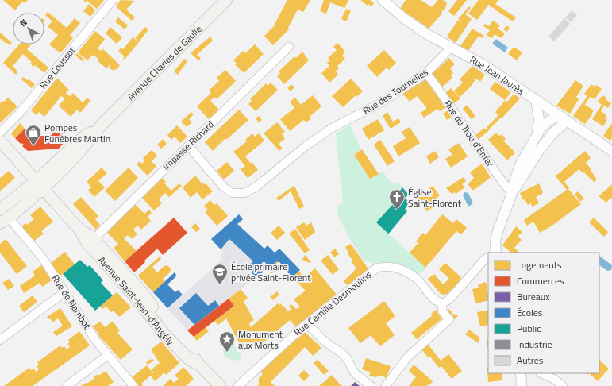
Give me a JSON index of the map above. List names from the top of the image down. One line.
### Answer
{"streets":{"main road":["Avenue Charles de Gaulle","Avenue Saint-Jean-d'Angély"],"street":["Rue Coussot","Rue Jean Jaurès","Rue des Tournelles","Rue du Trou d'Enfer","Impasse Richard","Rue de Nambot","Rue Camille Desmoulins"]},"crossings":[["Avenue Charles de Gaulle","Avenue Saint-Jean-d'Angély"],["Rue Jean Jaurès","Rue des Tournelles"],["Rue des Tournelles","Rue du Trou d'Enfer"],["Rue des Tournelles","Impasse Richard"],["Impasse Richard","Avenue Saint-Jean-d'Angély"]],"places":{"shop":["Pompes Funèbres Martin"],"church":["Église Saint-Florent"],"school or university":["École primaire privée Saint-Florent"],"place":["Monument aux Morts"]},"legend":["Logements","Commerces","Bureaux","Écoles","Public","Industrie","Autres"],"north":"top left"}
